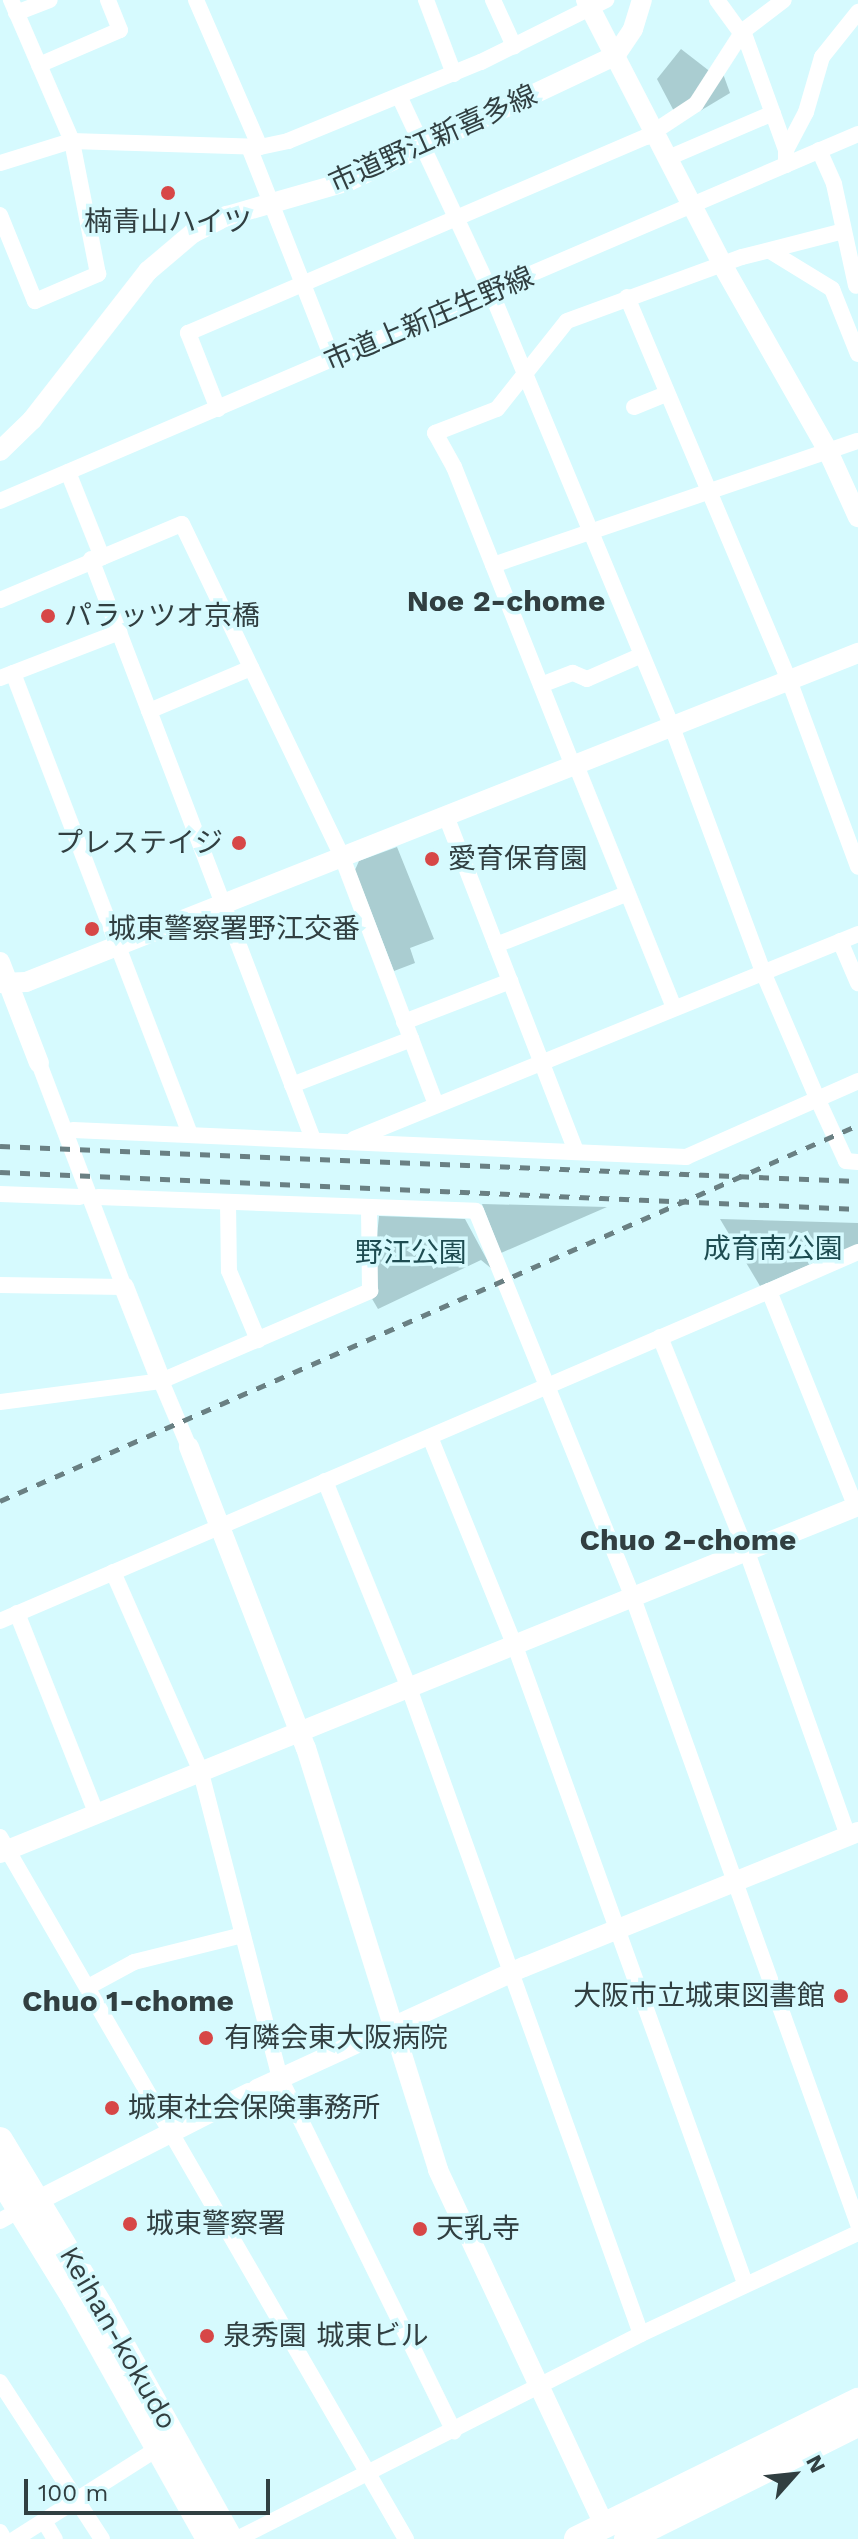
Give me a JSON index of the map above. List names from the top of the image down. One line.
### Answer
{"streets":{"highway":["Keihan-kokudo"],"street":["市道野江新喜多線","市道上新庄生野線"]},"districts":["Noe 2-chome","Chuo 2-chome","Chuo 1-chome"],"parks":["成育南公園","野江公園"],"places":["楠青山ハイツ","パラッツオ京橋","プレステイジ","愛育保育園","城東警察署野江交番","大阪市立城東図書館","有隣会東大阪病院","城東社会保険事務所","城東警察署","天乳寺","泉秀園 城東ビル"],"scale_bar":"100 m","north":"top right"}
